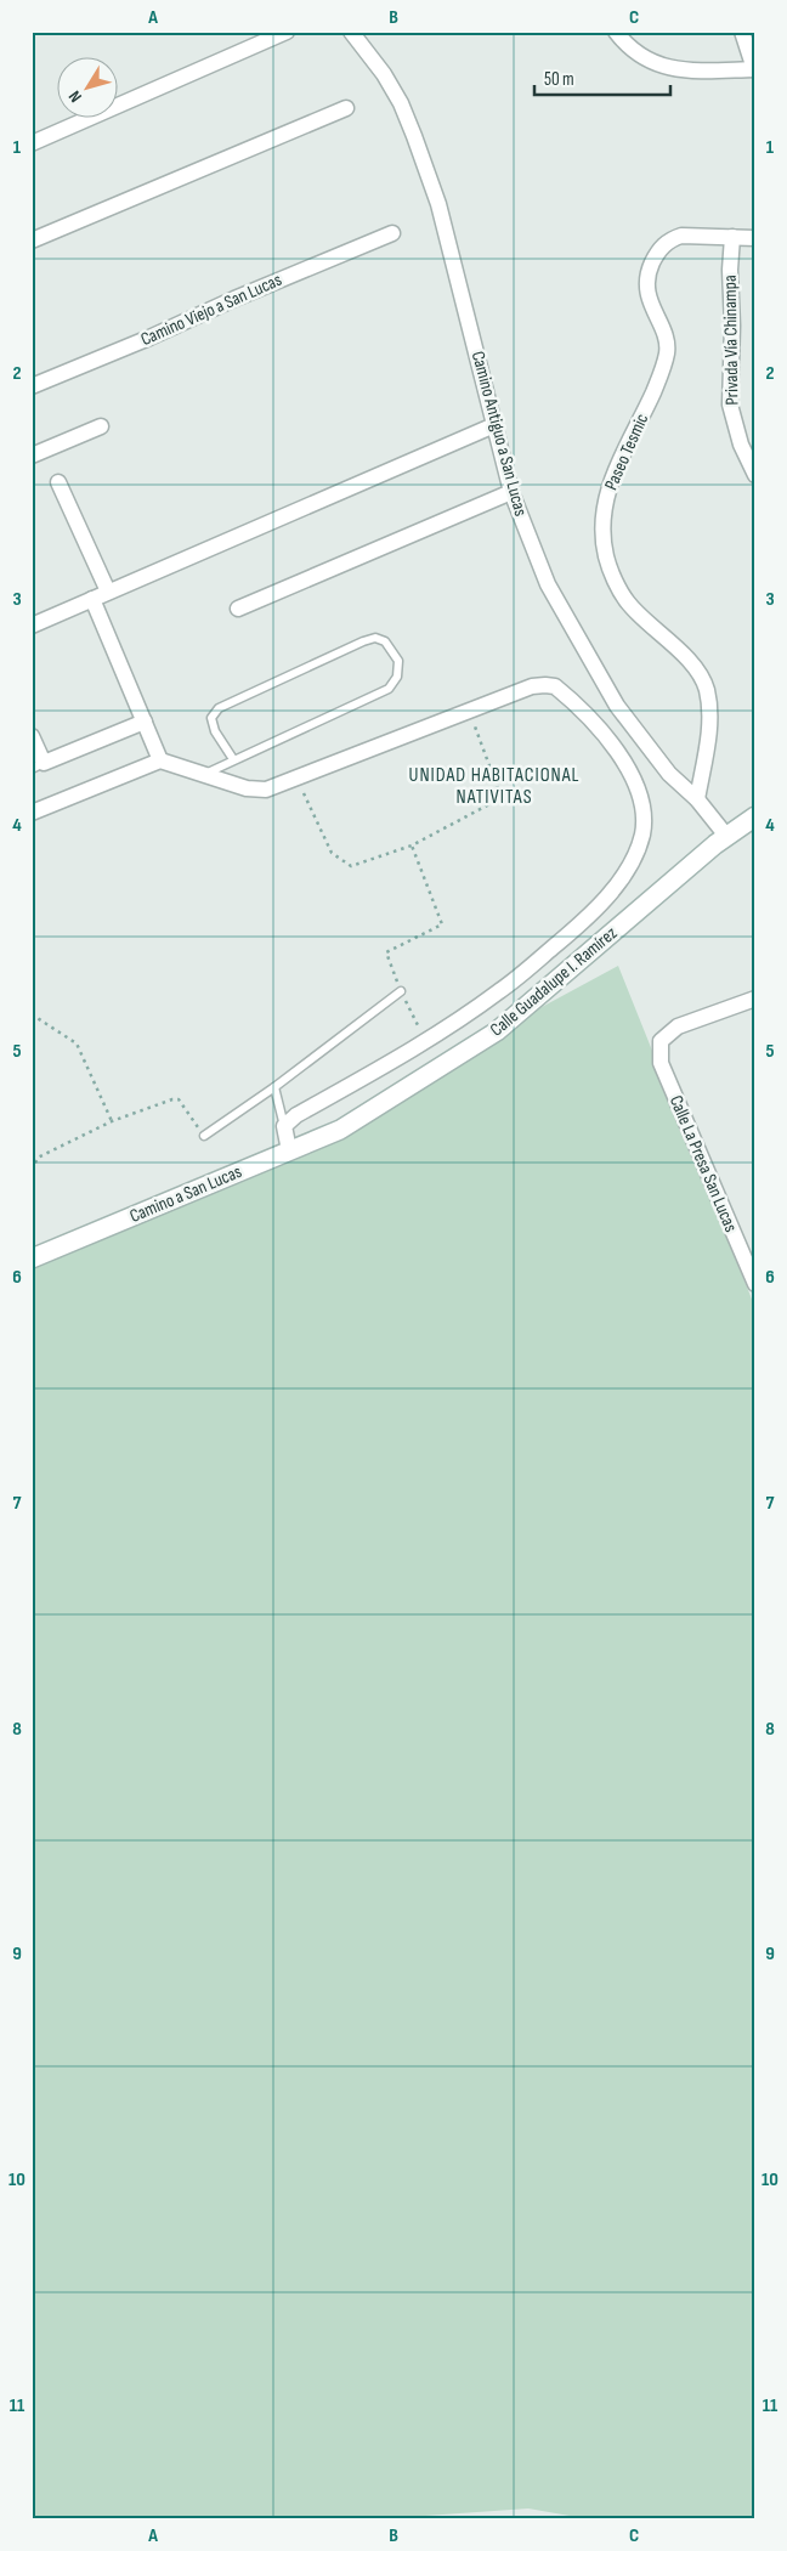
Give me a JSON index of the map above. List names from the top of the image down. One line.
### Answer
{"streets":{"street":["Camino Viejo a San Lucas","Privada Vía Chinampa","Camino Antiguo a San Lucas","Paseo Tesmic","Calle Guadalupe I. Ramírez","Calle La Presa San Lucas","Camino a San Lucas"]},"crossings":[["Privada Vía Chinampa","Paseo Tesmic"],["Camino Antiguo a San Lucas","Paseo Tesmic"],["Camino Antiguo a San Lucas","Calle Guadalupe I. Ramírez"],["Calle Guadalupe I. Ramírez","Camino a San Lucas"]],"districts":["UNIDAD HABITACIONAL NATIVITAS"],"scale_bar":"50 m","north":"bottom left","grid":{"columns":["A","B","C"],"rows":["1","2","3","4","5","6","7","8","9","10","11"]}}
